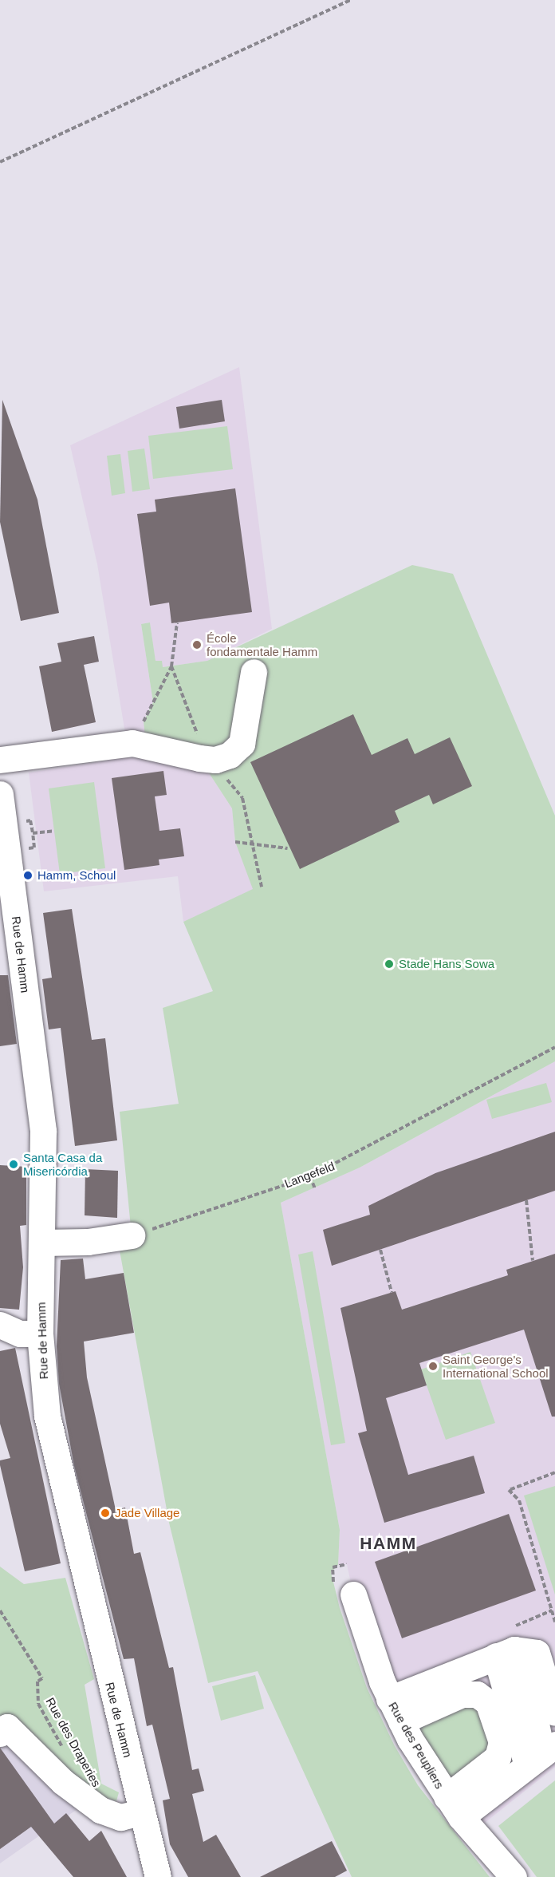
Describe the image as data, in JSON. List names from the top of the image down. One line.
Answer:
{"streets":{"main road":["Rue de Hamm","Rue des Peupliers"],"path":["Langefeld","Rue des Draperies"]},"districts":["HAMM"],"places":["École fondamentale Hamm","Hamm, Schoul","Stade Hans Sowa","Santa Casa da Misericórdia","Saint George's International School","Jade Village"]}
